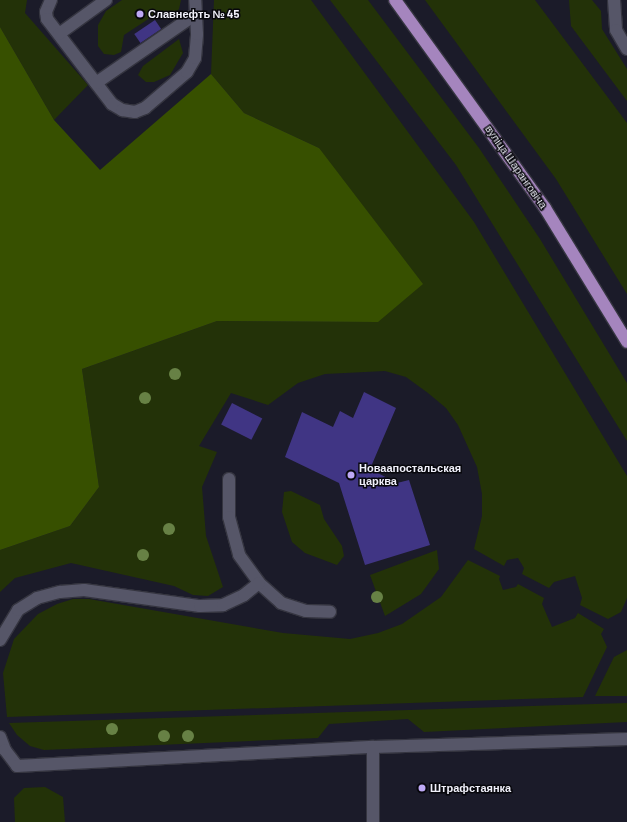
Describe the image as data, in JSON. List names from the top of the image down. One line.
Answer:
{"streets":{"main road":["вуліца Шаранговіча"]},"places":["Славнефть № 45","Новаапостальская царква","Штрафстаянка"]}
